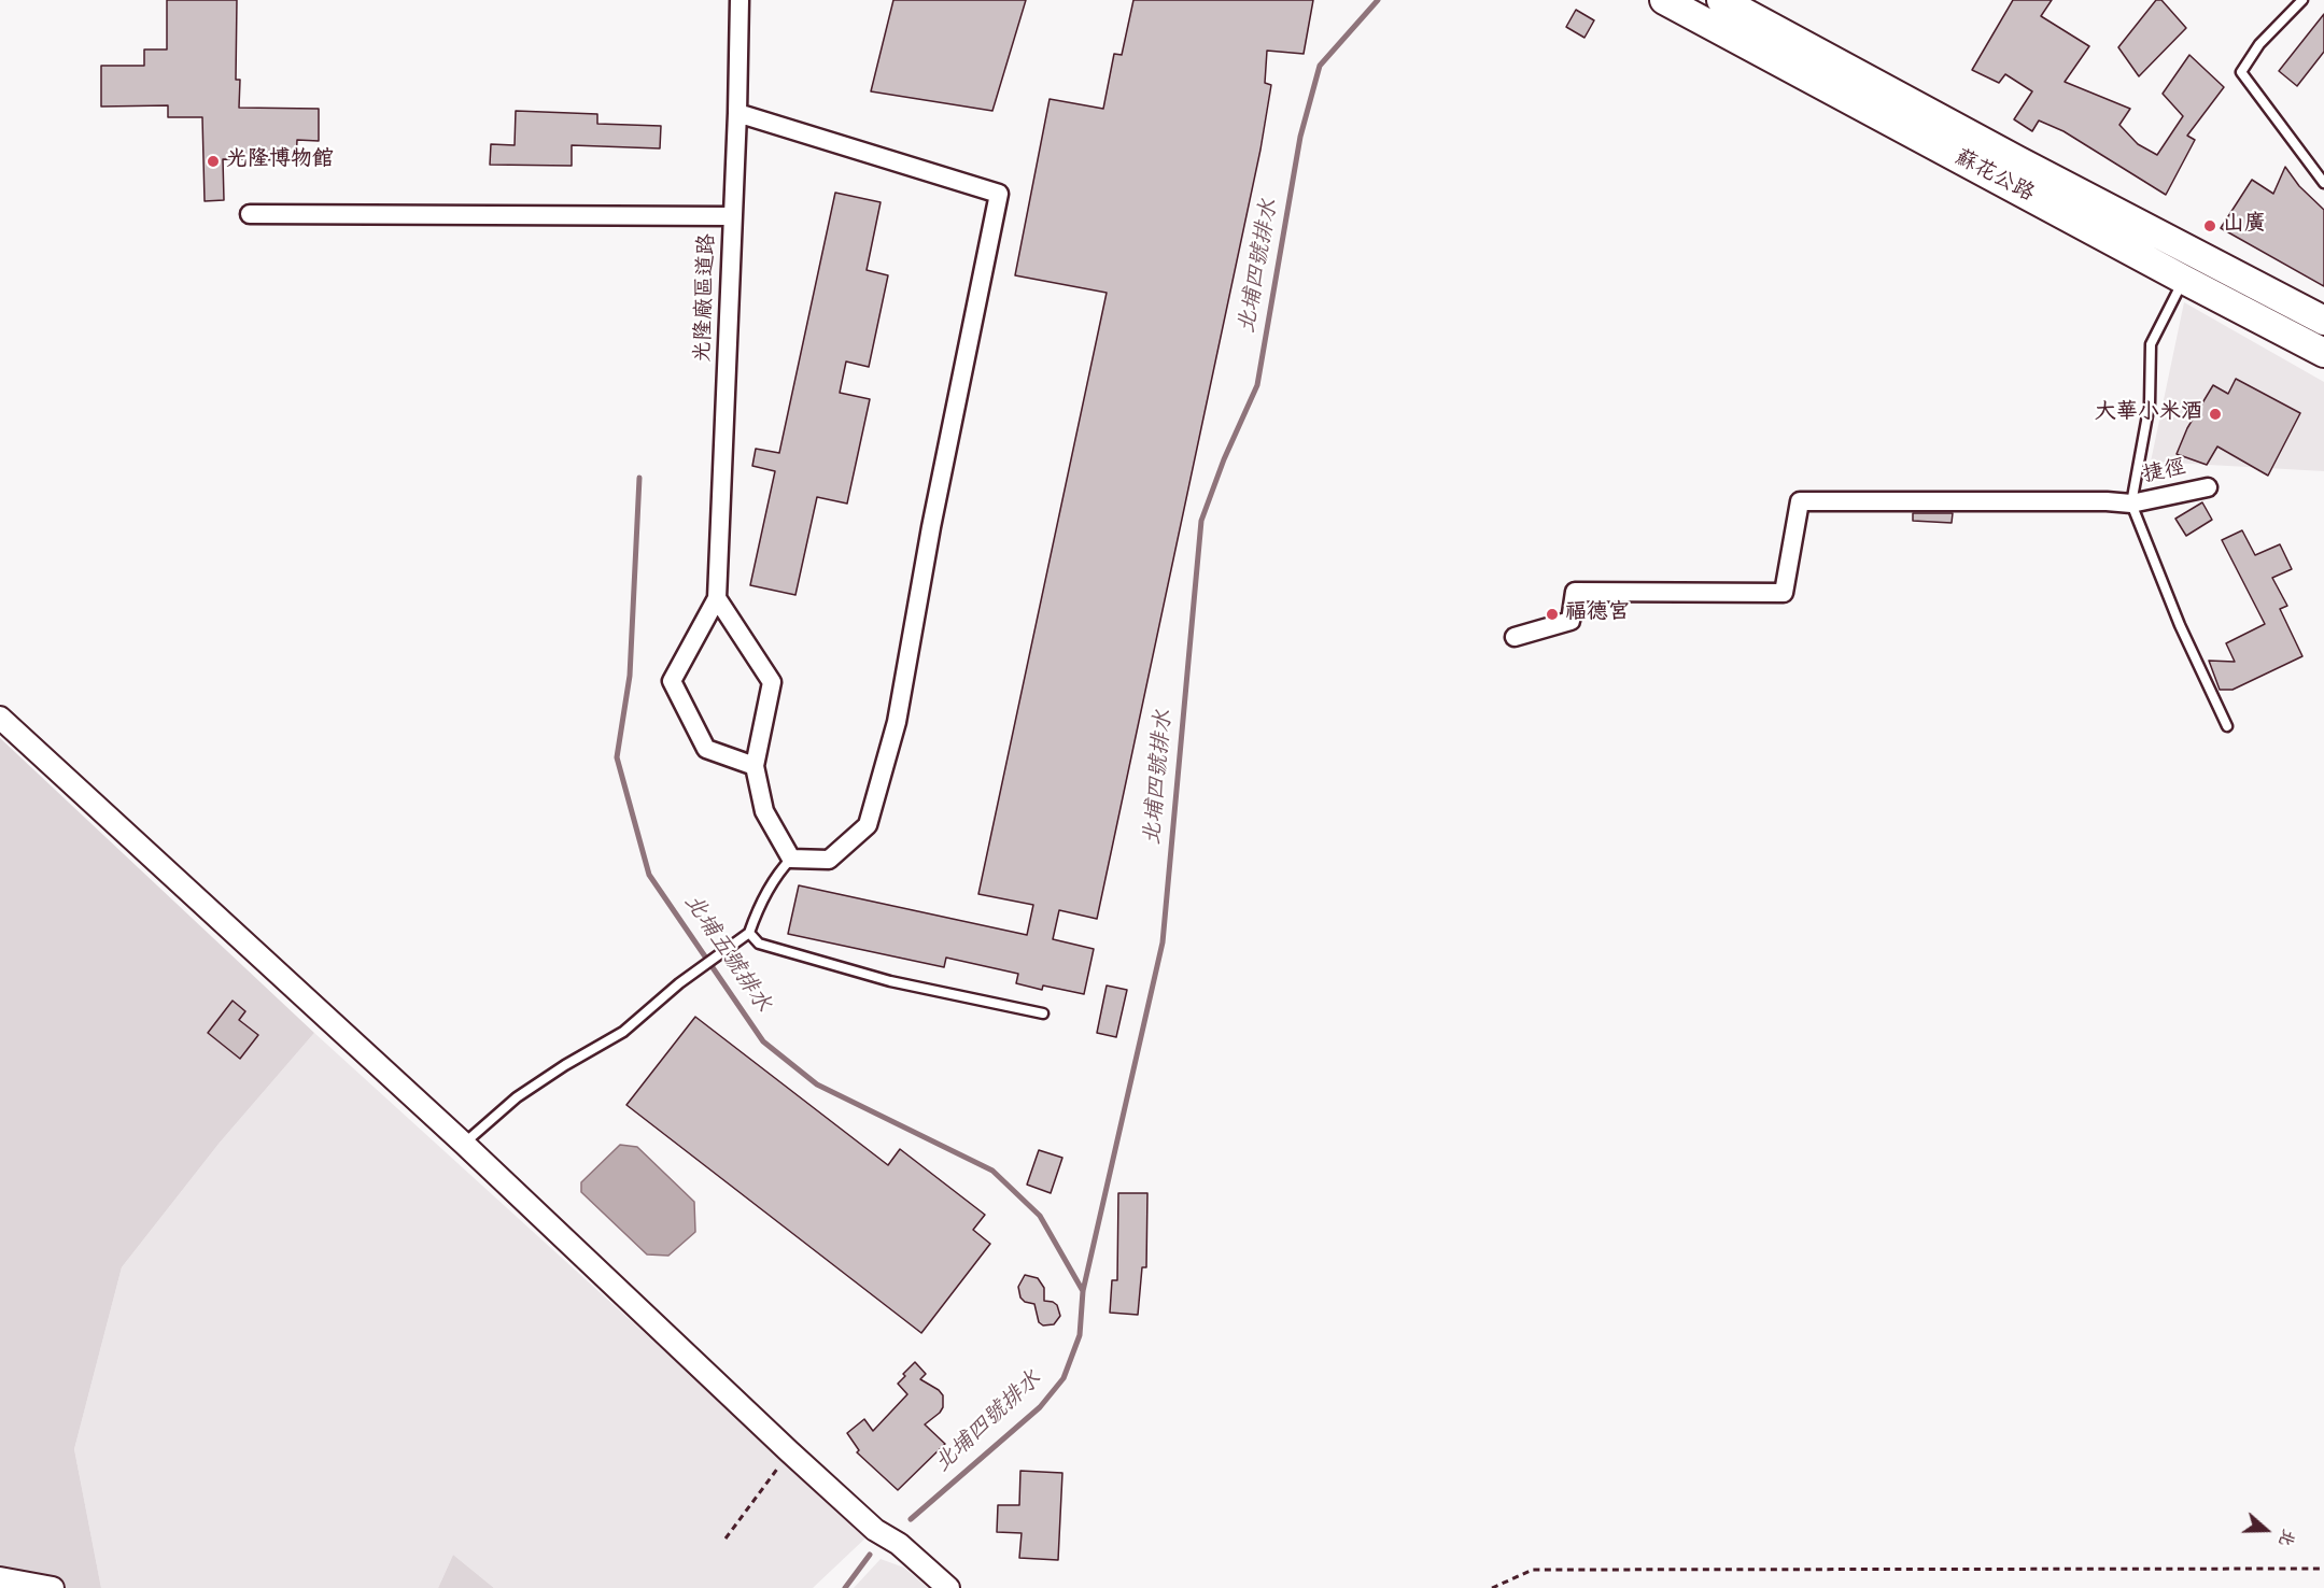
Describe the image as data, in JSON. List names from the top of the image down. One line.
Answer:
{"streets":{"main road":["蘇花公路"],"street":["光隆廠區道路","捷徑"]},"water":["北埔四號排水","北埔五號排水"],"places":["光隆博物館","山廣","大華小米酒","福德宮"],"north":"right"}
